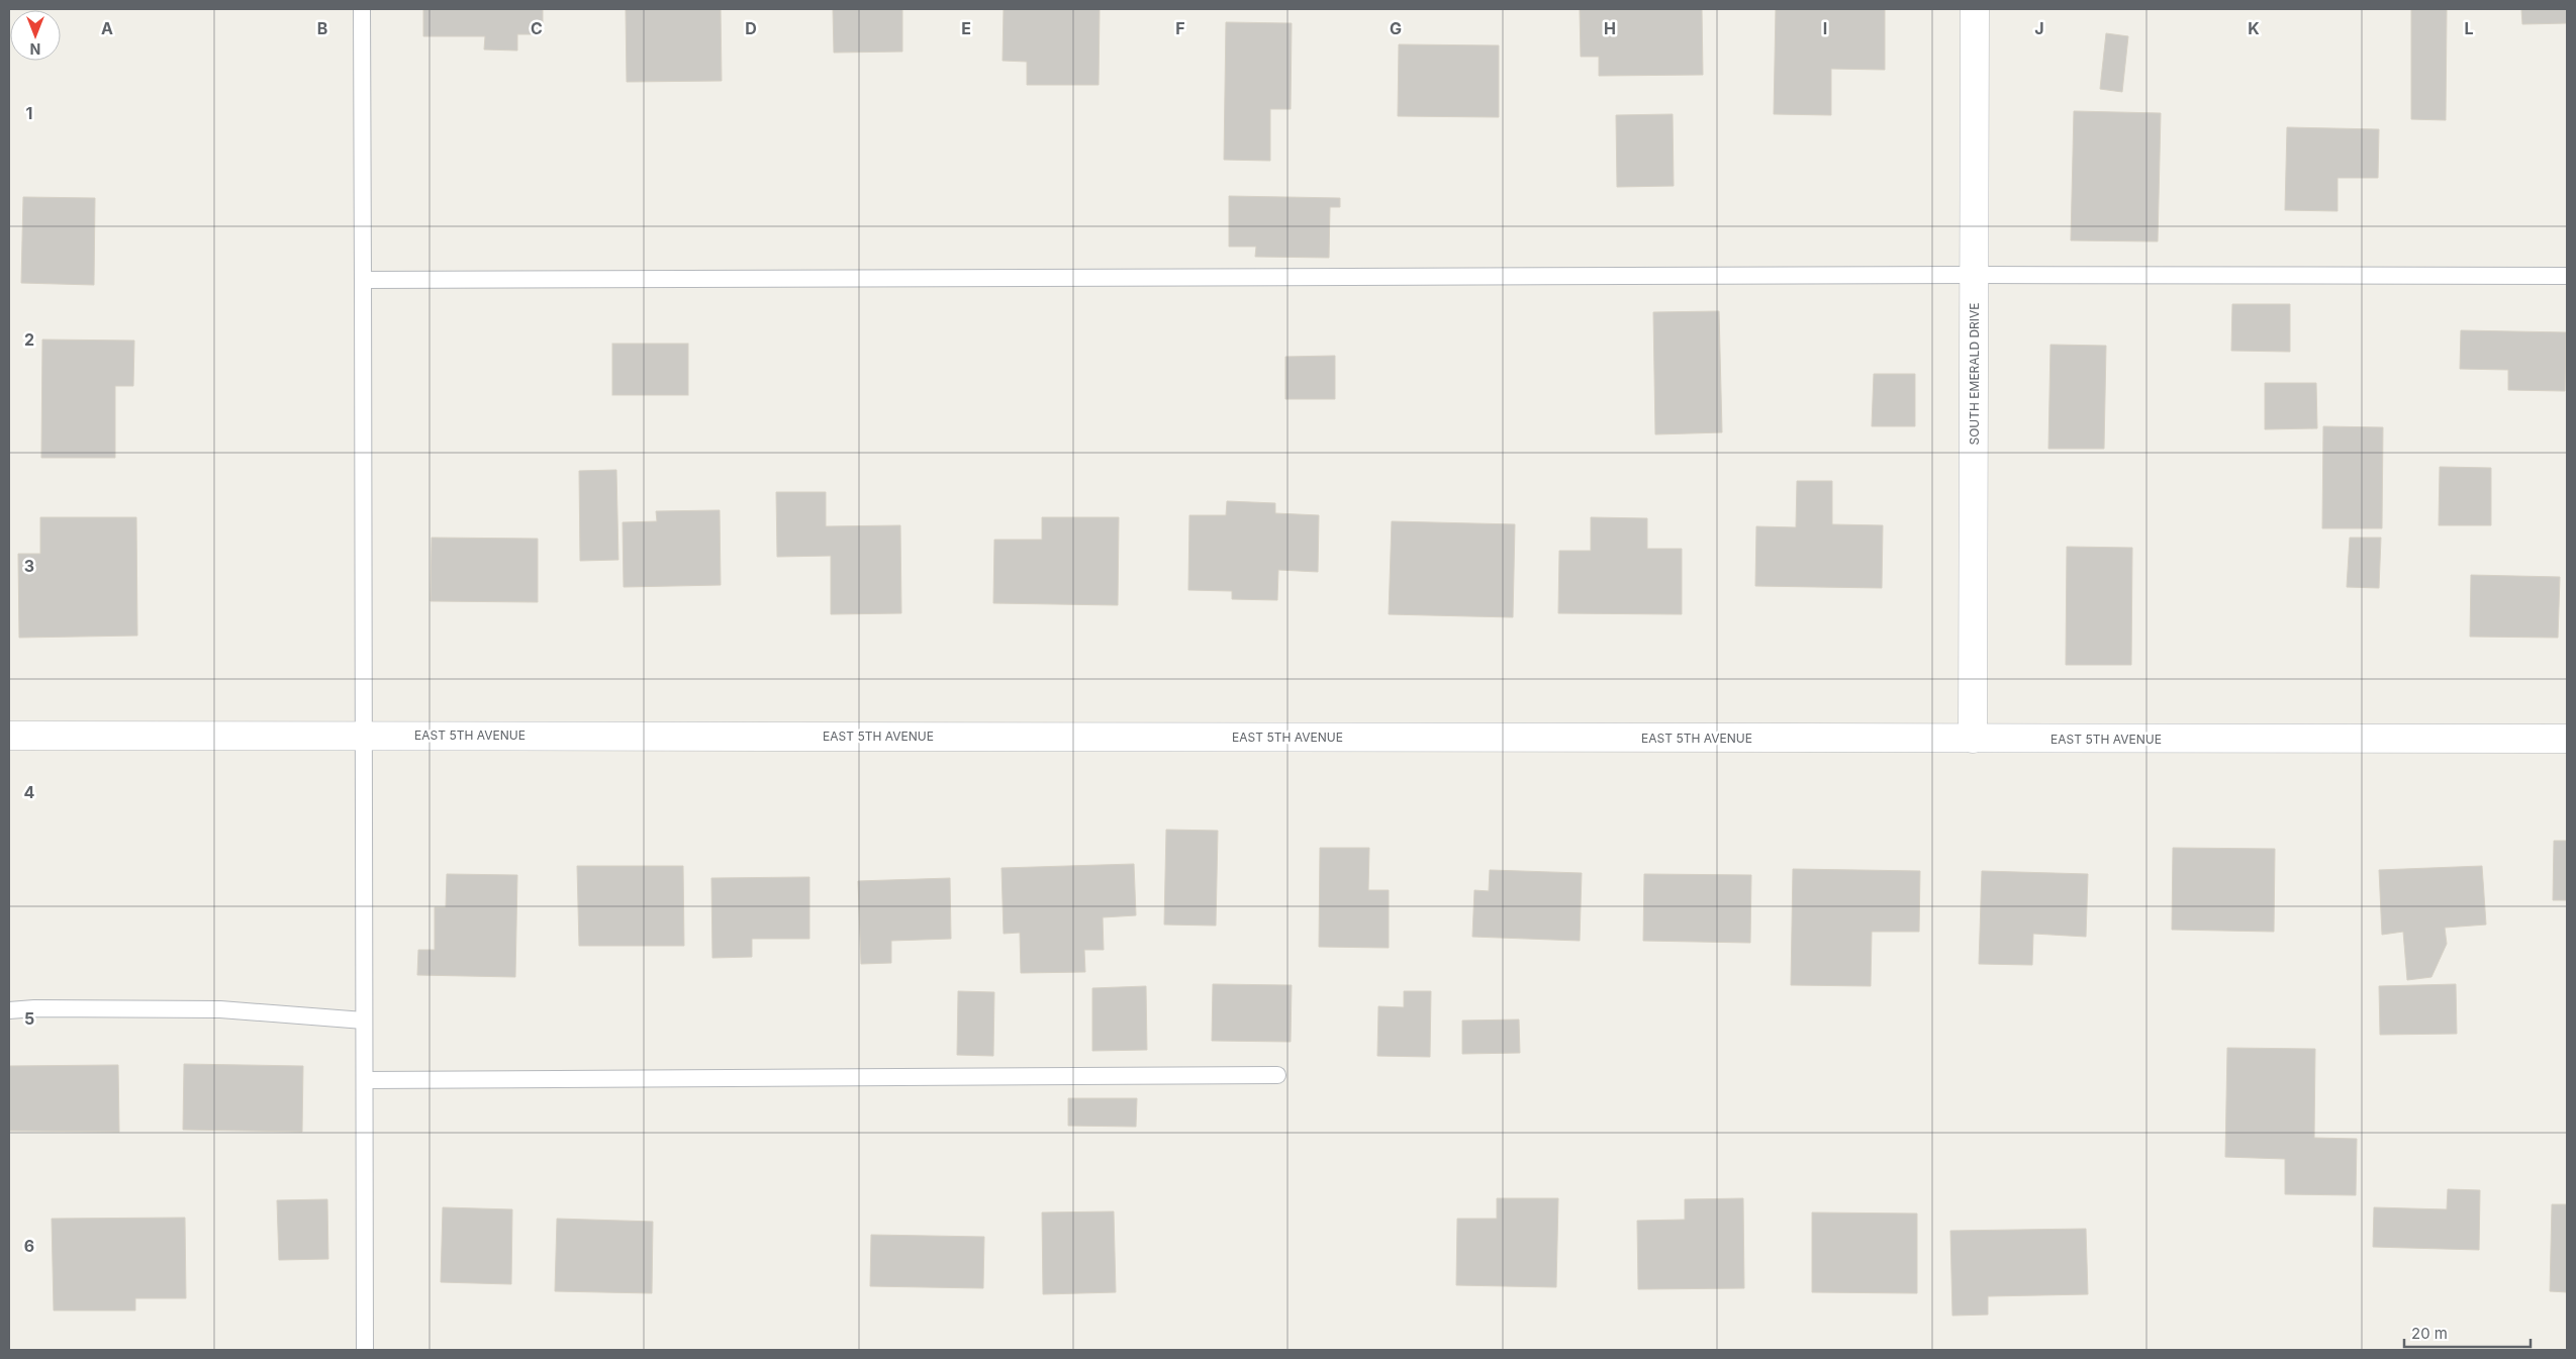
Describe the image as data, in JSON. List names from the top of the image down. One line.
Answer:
{"streets":{"street":["SOUTH EMERALD DRIVE","EAST 5TH AVENUE"]},"crossings":[["SOUTH EMERALD DRIVE","EAST 5TH AVENUE"]],"scale_bar":"20 m","north":"bottom","grid":{"columns":["A","B","C","D","E","F","G","H","I","J","K","L"],"rows":["1","2","3","4","5","6"]}}
